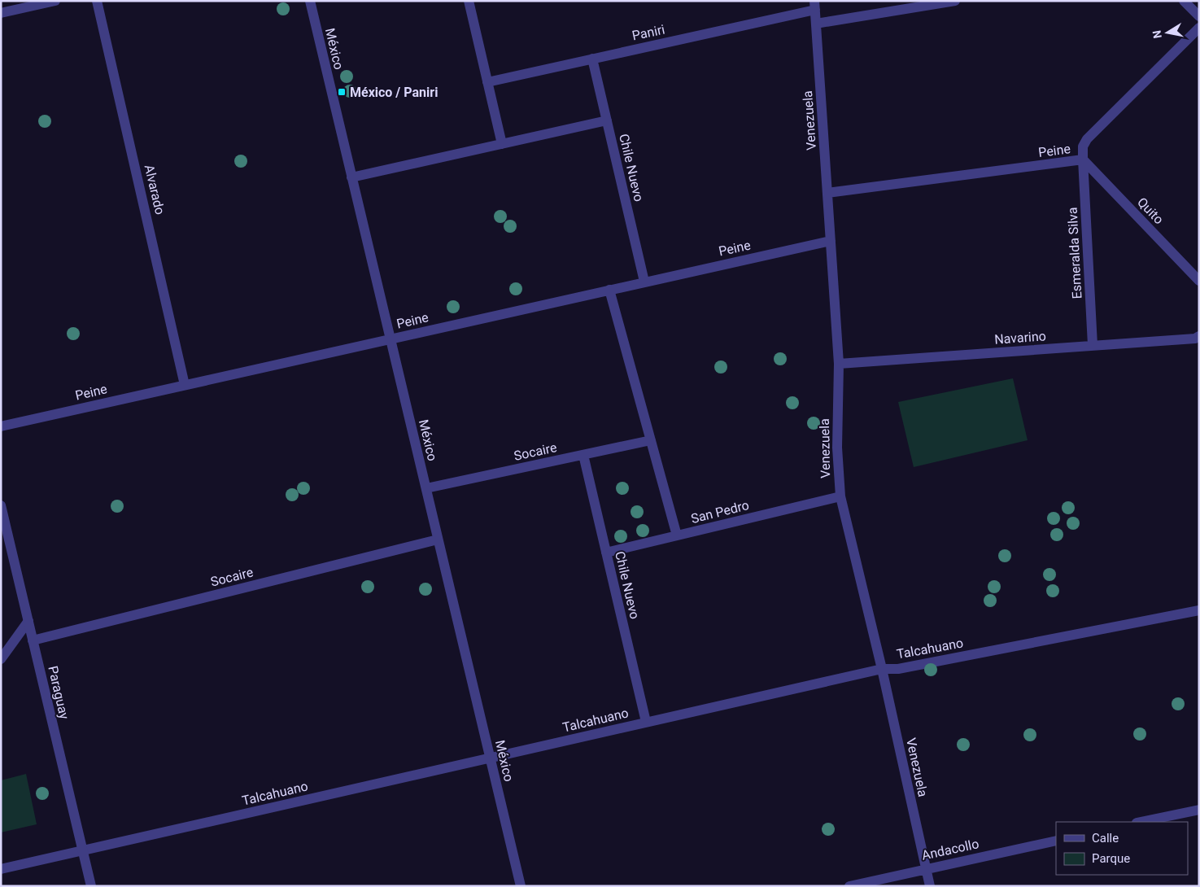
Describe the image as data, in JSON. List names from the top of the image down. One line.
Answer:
{"streets":{"street":["Paniri","México","Venezuela","Peine","Chile Nuevo","Alvarado","Quito","Esmeralda Silva","Navarino","Socaire","San Pedro","Talcahuano","Paraguay","Andacollo"]},"crossings":[["Paniri","Venezuela"],["Paniri","Chile Nuevo"],["México","Peine"],["México","Socaire"],["México","Talcahuano"],["Venezuela","Peine"],["Venezuela","Navarino"],["Venezuela","San Pedro"],["Venezuela","Talcahuano"],["Venezuela","Andacollo"],["Peine","Chile Nuevo"],["Peine","Alvarado"],["Peine","Quito"],["Peine","Esmeralda Silva"],["Chile Nuevo","Socaire"],["Chile Nuevo","San Pedro"],["Chile Nuevo","Talcahuano"],["Quito","Esmeralda Silva"],["Esmeralda Silva","Navarino"],["Socaire","Paraguay"],["Talcahuano","Paraguay"]],"places":{"transit":["México / Paniri"]},"legend":["Calle","Parque"],"north":"left"}
